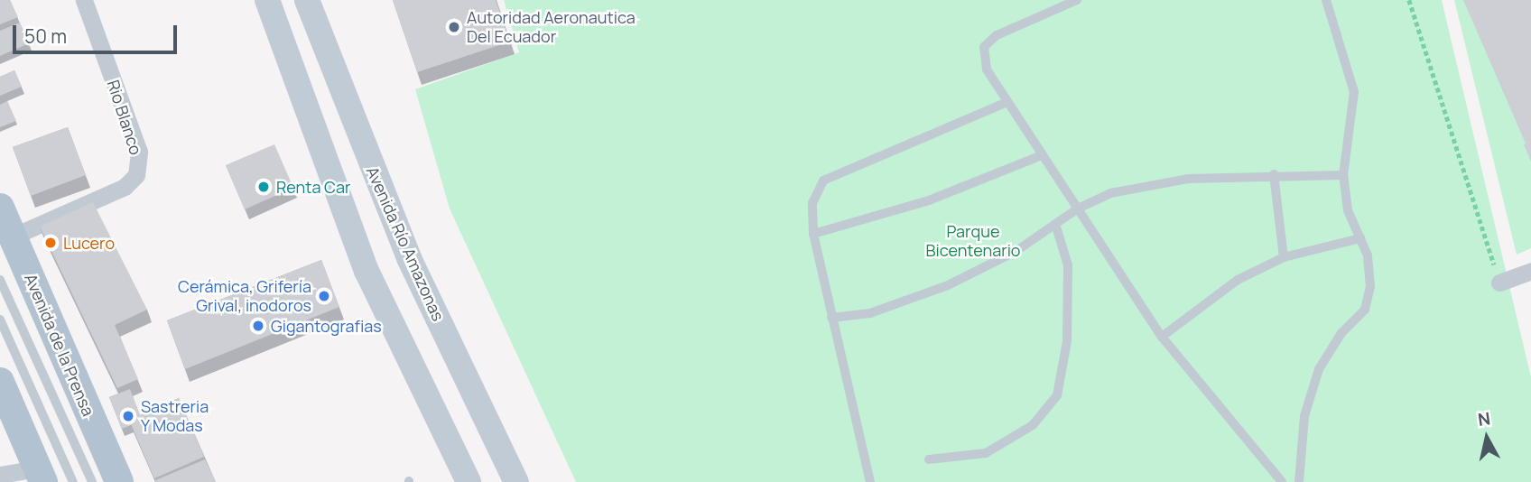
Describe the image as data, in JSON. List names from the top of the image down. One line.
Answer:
{"streets":{"main road":["Avenida Río Amazonas","Avenida de la Prensa"],"street":["Rio Blanco"]},"crossings":[["Rio Blanco","Avenida de la Prensa"]],"parks":["Parque Bicentenario"],"places":["Autoridad Aeronautica Del Ecuador","Renta Car","Lucero","Cerámica, Grifería Grival, inodoros","Gigantografias","Sastreria Y Modas"],"scale_bar":"50 m","north":"top"}
